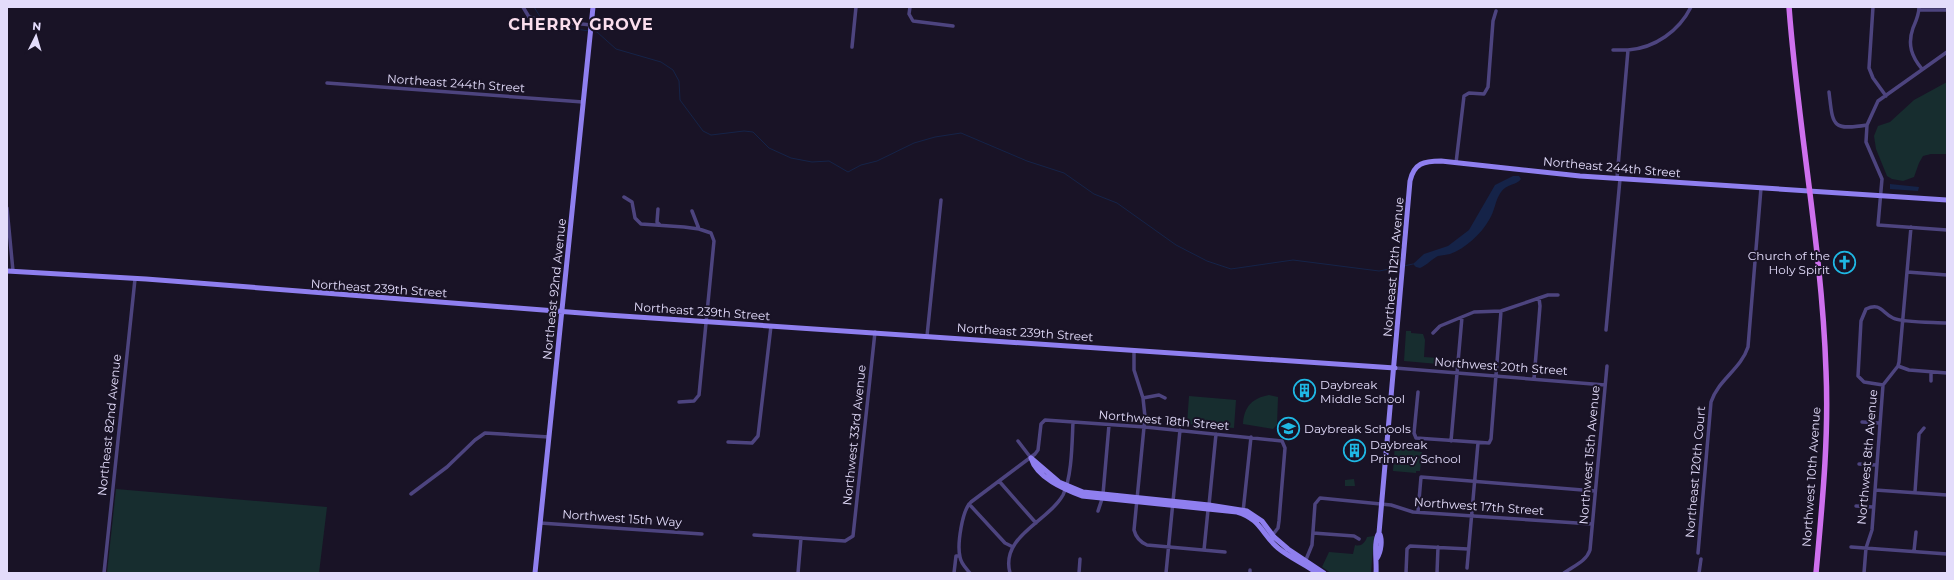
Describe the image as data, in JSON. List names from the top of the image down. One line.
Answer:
{"streets":{"main road":["Northwest 10th Avenue"],"street":["Northeast 244th Street","Northeast 112th Avenue","Northeast 239th Street","Northeast 92nd Avenue","Northwest 20th Street","Northwest 18th Street","Northeast 82nd Avenue","Northwest 33rd Avenue","Northwest 15th Avenue","Northwest 8th Avenue","Northeast 120th Court","Northwest 17th Street","Northwest 15th Way"]},"crossings":[["Northeast 244th Street","Northeast 112th Avenue"],["Northeast 244th Street","Northeast 92nd Avenue"],["Northeast 244th Street","Northeast 120th Court"],["Northeast 244th Street","Northwest 10th Avenue"],["Northeast 112th Avenue","Northeast 239th Street"],["Northeast 112th Avenue","Northwest 20th Street"],["Northeast 112th Avenue","Northwest 17th Street"],["Northeast 239th Street","Northeast 92nd Avenue"],["Northeast 239th Street","Northwest 20th Street"],["Northeast 239th Street","Northeast 82nd Avenue"],["Northeast 239th Street","Northwest 33rd Avenue"],["Northeast 92nd Avenue","Northwest 15th Way"],["Northwest 20th Street","Northwest 15th Avenue"],["Northwest 15th Avenue","Northwest 17th Street"]],"districts":["CHERRY GROVE"],"places":{"church":["Church of the Holy Spirit"],"building":["Daybreak Middle School","Daybreak Primary School"],"school or university":["Daybreak Schools"]},"north":"top"}
